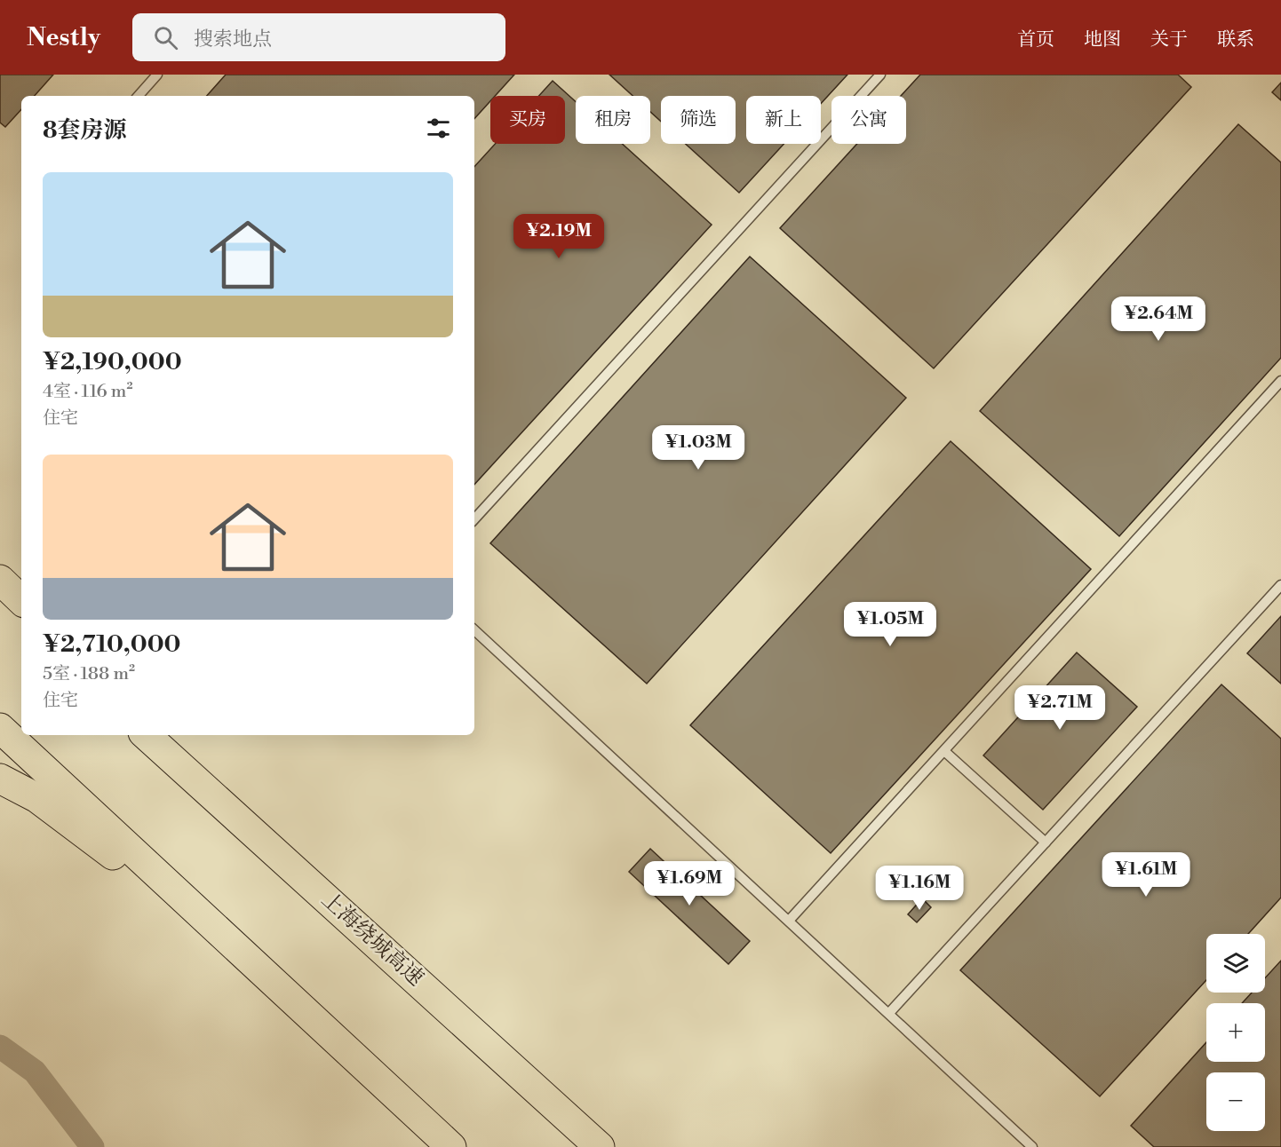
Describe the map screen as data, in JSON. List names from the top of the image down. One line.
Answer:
{"streets":{"highway":["上海绕城高速"]},"page":{"header":"Nestly","search":"搜索地点","nav":["首页","地图","关于","联系"],"chip":["买房","租房","筛选","新上","公寓"],"heading":"8套房源","list":[{"name":"¥2,190,000","note":"4室 · 116 m² · 住宅"},{"name":"¥2,710,000","note":"5室 · 188 m² · 住宅"}],"price":["¥2.19M","¥2.64M","¥1.03M","¥1.05M","¥2.71M","¥1.61M","¥1.69M","¥1.16M"],"map_buttons":["+","−"]}}
